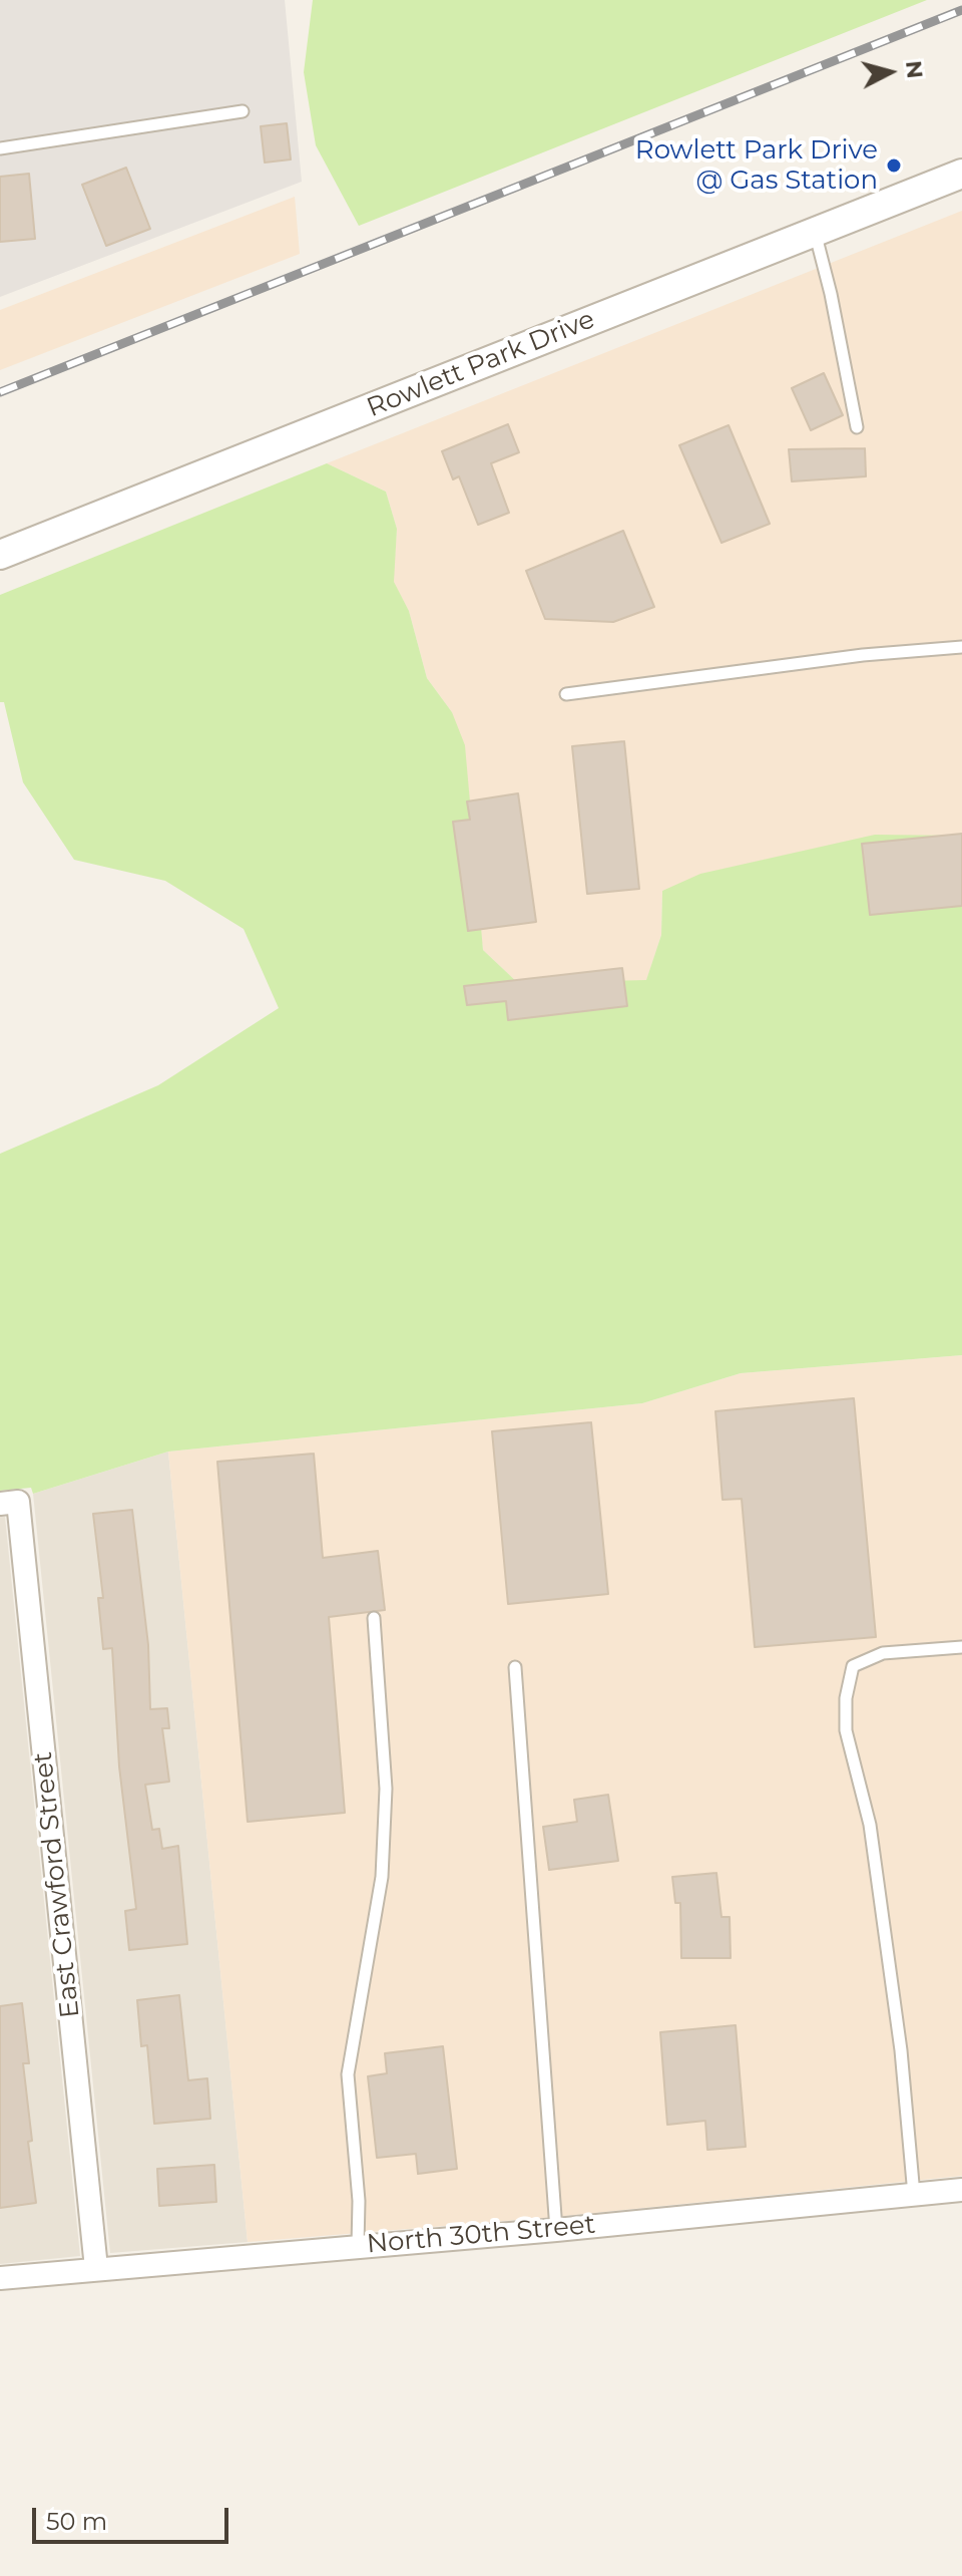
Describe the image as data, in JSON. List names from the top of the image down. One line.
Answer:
{"streets":{"street":["Rowlett Park Drive","East Crawford Street","North 30th Street"]},"crossings":[["East Crawford Street","North 30th Street"]],"places":["Rowlett Park Drive @ Gas Station"],"scale_bar":"50 m","north":"right"}
